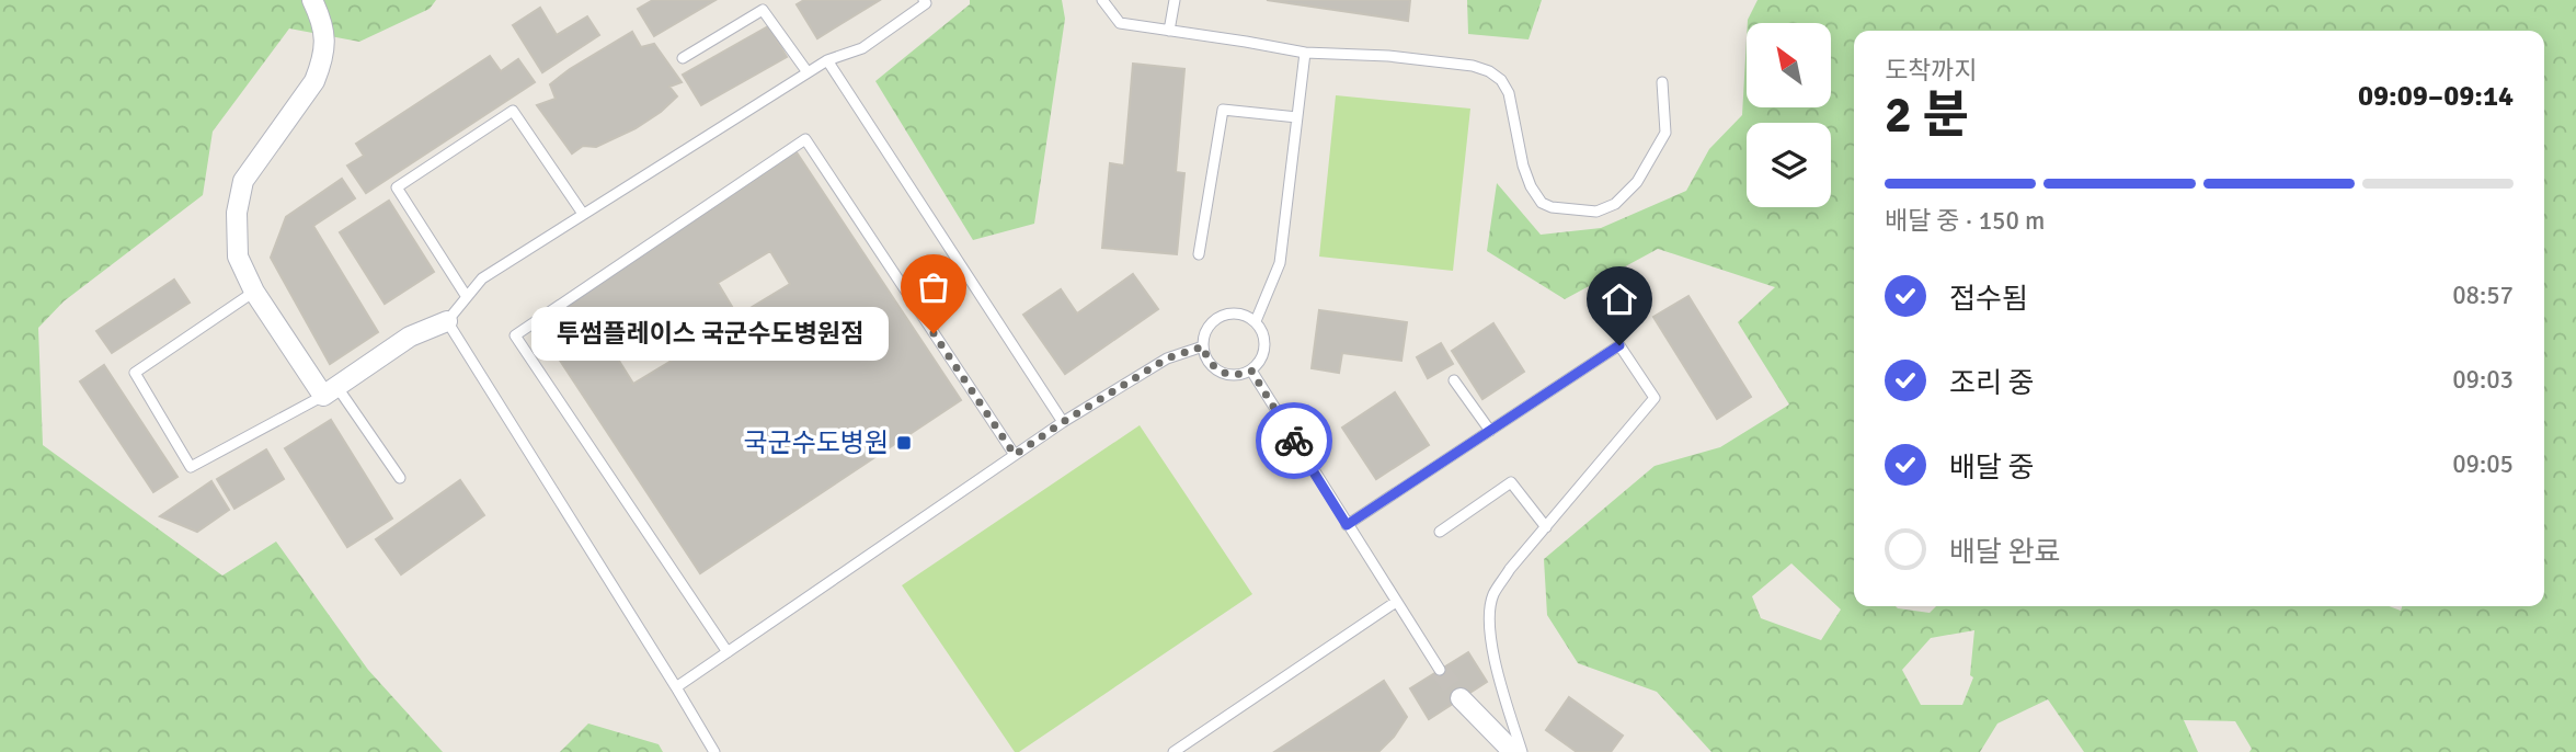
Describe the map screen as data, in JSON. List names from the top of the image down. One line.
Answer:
{"places":{"other":["투썸플레이스 국군수도병원점"],"transit":["국군수도병원"]},"north":"top left","page":{"heading":["2 분","도착까지","09:09–09:14"],"bar":"배달 중 · 150 m","list":[["접수됨","08:57"],["조리 중","09:03"],["배달 중","09:05"],"배달 완료"],"bubble":"투썸플레이스 국군수도병원점"}}
